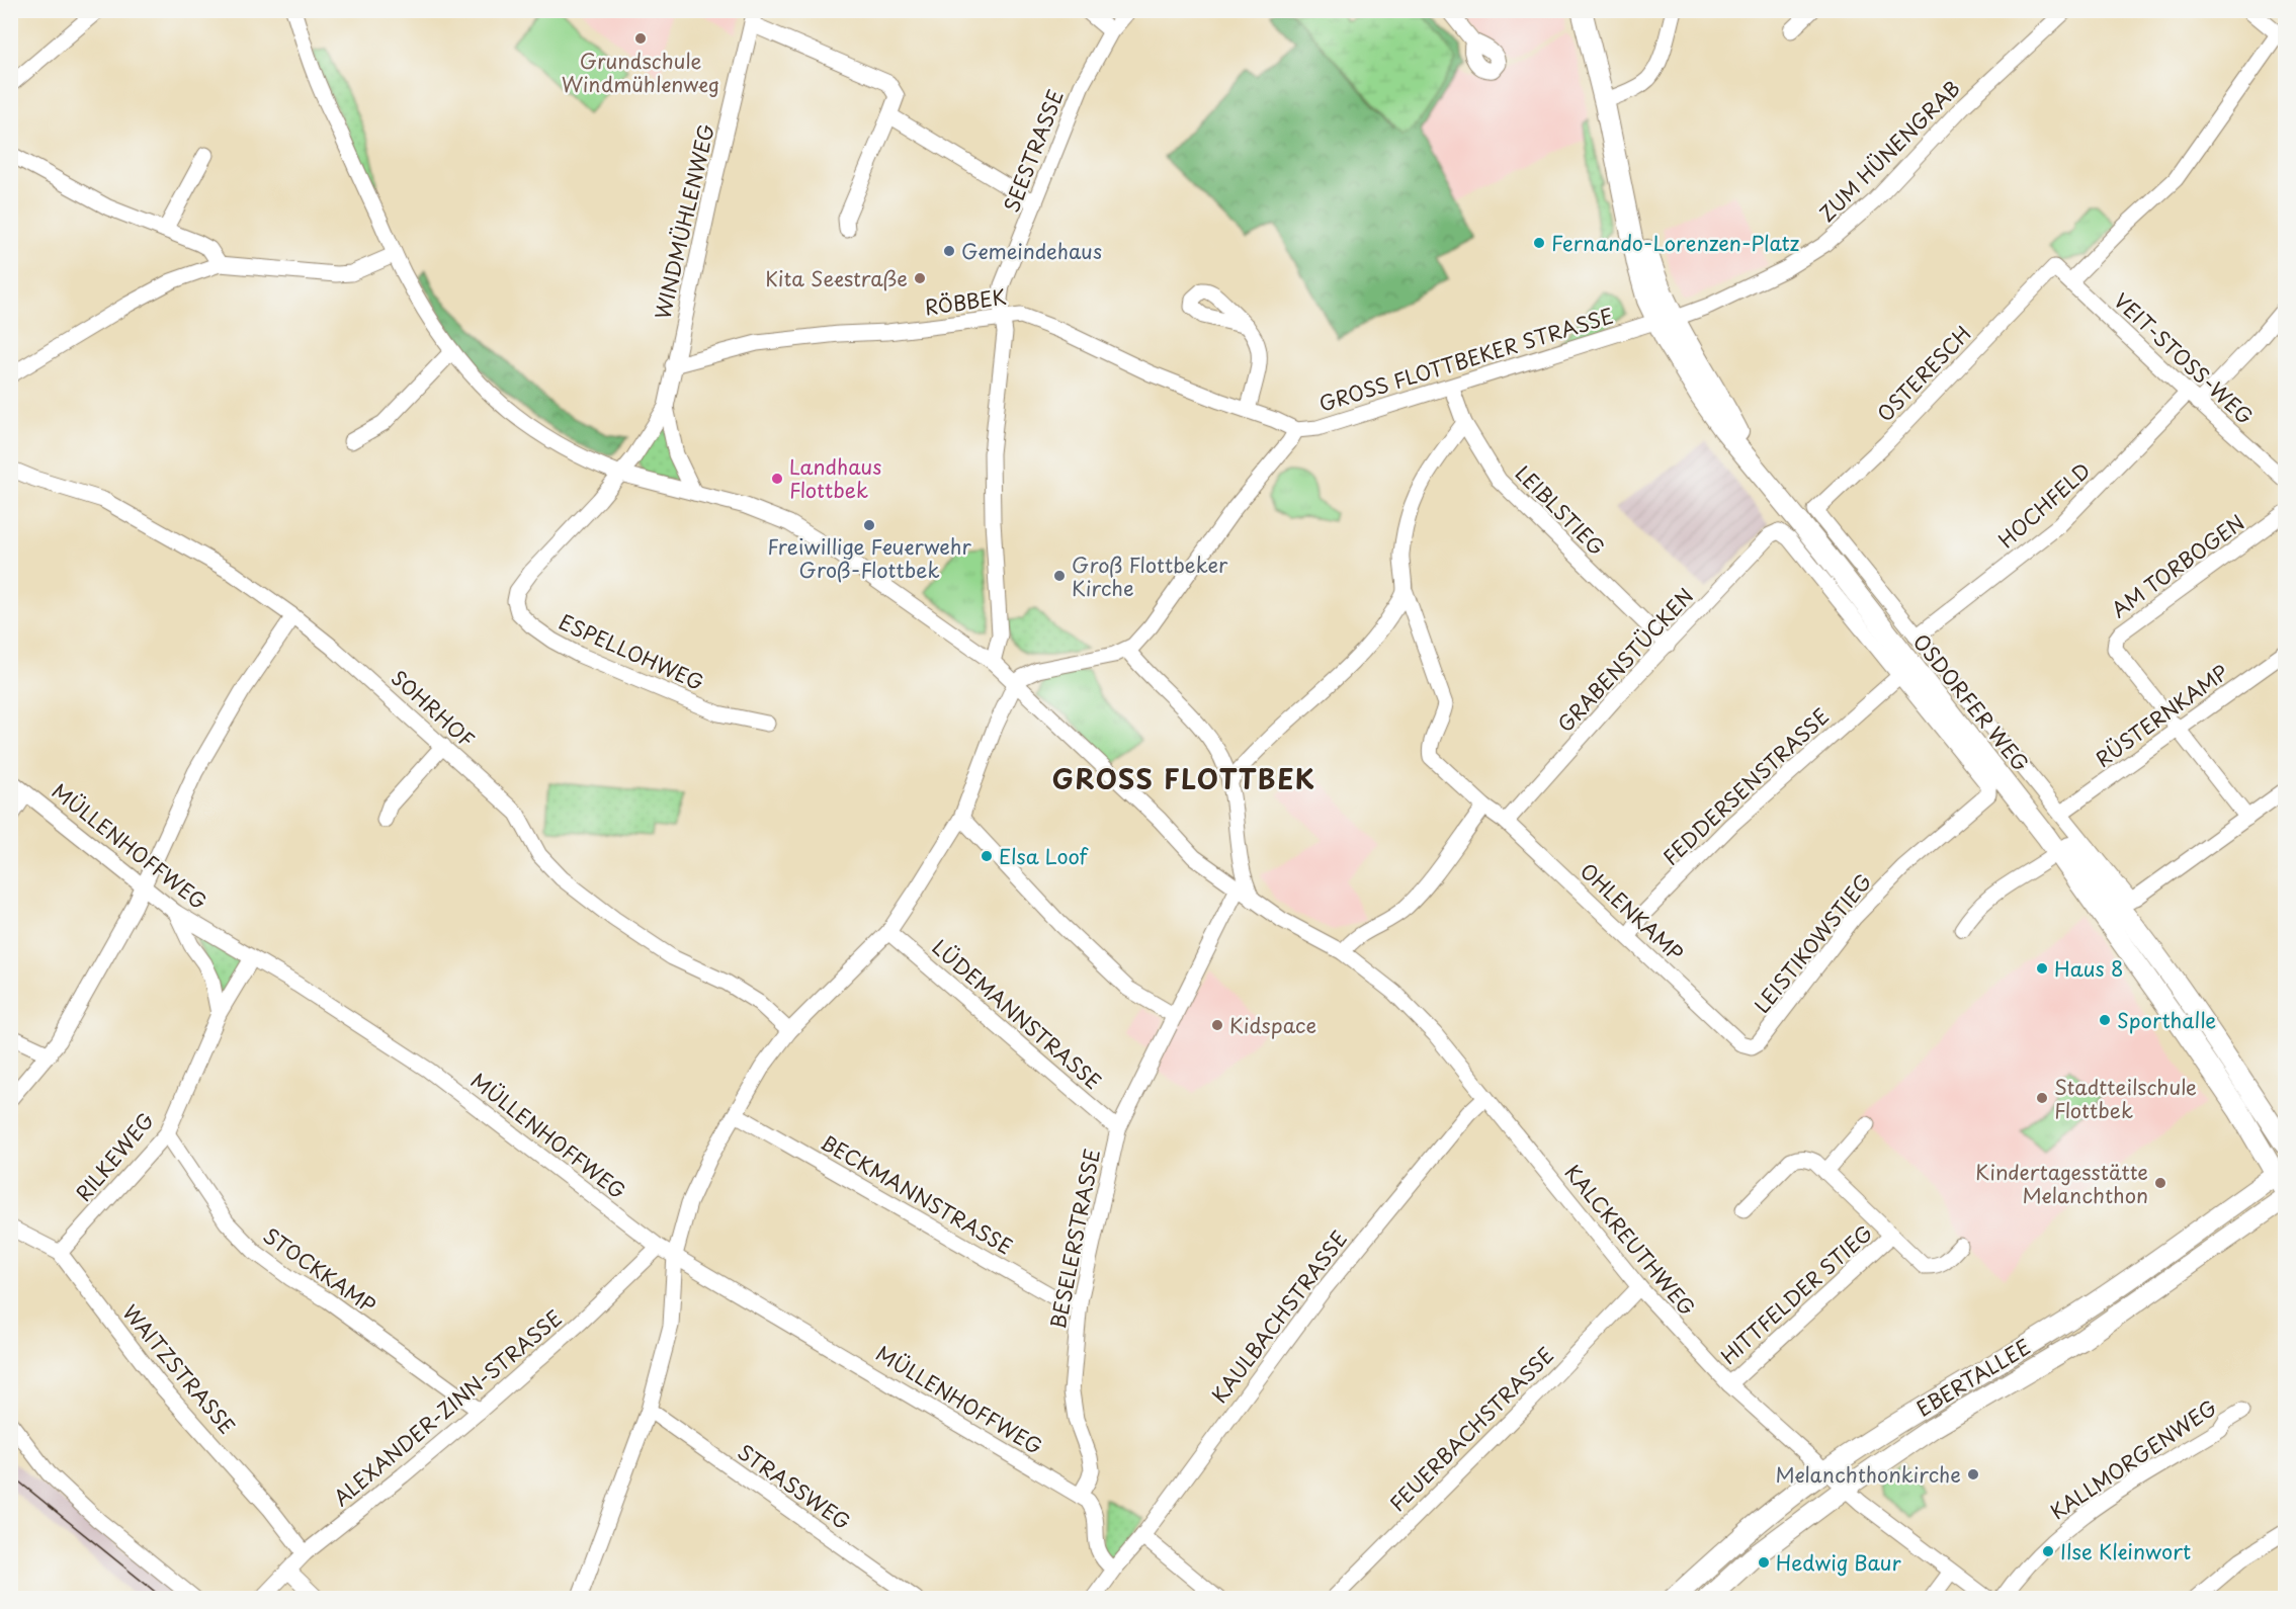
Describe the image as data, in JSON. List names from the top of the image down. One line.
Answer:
{"streets":{"main road":["OSDORFER WEG","EBERTALLEE"],"street":["SEESTRASSE","ZUM HÜNENGRAB","WINDMÜHLENWEG","RÖBBEK","VEIT-STOSS-WEG","GROSS FLOTTBEKER STRASSE","OSTERESCH","HOCHFELD","LEIBLSTIEG","AM TORBOGEN","ESPELLOHWEG","GRABENSTÜCKEN","SOHRHOF","RÜSTERNKAMP","FEDDERSENSTRASSE","MÜLLENHOFFWEG","OHLENKAMP","LEISTIKOWSTIEG","LÜDEMANNSTRASSE","RILKEWEG","BECKMANNSTRASSE","BESELERSTRASSE","KALCKREUTHWEG","STOCKKAMP","HITTFELDER STIEG","KAULBACHSTRASSE","WAITZSTRASSE","ALEXANDER-ZINN-STRASSE","FEUERBACHSTRASSE","KALLMORGENWEG","STRASSWEG"]},"crossings":[["SEESTRASSE","RÖBBEK"],["SEESTRASSE","KALCKREUTHWEG"],["ZUM HÜNENGRAB","GROSS FLOTTBEKER STRASSE"],["ZUM HÜNENGRAB","OSDORFER WEG"],["WINDMÜHLENWEG","RÖBBEK"],["WINDMÜHLENWEG","ESPELLOHWEG"],["WINDMÜHLENWEG","KALCKREUTHWEG"],["RÖBBEK","GROSS FLOTTBEKER STRASSE"],["VEIT-STOSS-WEG","OSTERESCH"],["VEIT-STOSS-WEG","HOCHFELD"],["GROSS FLOTTBEKER STRASSE","LEIBLSTIEG"],["GROSS FLOTTBEKER STRASSE","OSDORFER WEG"],["GROSS FLOTTBEKER STRASSE","KALCKREUTHWEG"],["OSTERESCH","OSDORFER WEG"],["HOCHFELD","OSDORFER WEG"],["LEIBLSTIEG","GRABENSTÜCKEN"],["AM TORBOGEN","RÜSTERNKAMP"],["ESPELLOHWEG","KALCKREUTHWEG"],["GRABENSTÜCKEN","OSDORFER WEG"],["GRABENSTÜCKEN","OHLENKAMP"],["OSDORFER WEG","RÜSTERNKAMP"],["OSDORFER WEG","FEDDERSENSTRASSE"],["OSDORFER WEG","LEISTIKOWSTIEG"],["OSDORFER WEG","EBERTALLEE"],["FEDDERSENSTRASSE","OHLENKAMP"],["MÜLLENHOFFWEG","RILKEWEG"],["MÜLLENHOFFWEG","BESELERSTRASSE"],["MÜLLENHOFFWEG","ALEXANDER-ZINN-STRASSE"],["OHLENKAMP","LEISTIKOWSTIEG"],["LÜDEMANNSTRASSE","BESELERSTRASSE"],["RILKEWEG","STOCKKAMP"],["RILKEWEG","WAITZSTRASSE"],["BECKMANNSTRASSE","BESELERSTRASSE"],["BESELERSTRASSE","KALCKREUTHWEG"],["KALCKREUTHWEG","HITTFELDER STIEG"],["KALCKREUTHWEG","KAULBACHSTRASSE"],["KALCKREUTHWEG","EBERTALLEE"],["KALCKREUTHWEG","FEUERBACHSTRASSE"],["STOCKKAMP","ALEXANDER-ZINN-STRASSE"],["WAITZSTRASSE","ALEXANDER-ZINN-STRASSE"]],"districts":["GROSS FLOTTBEK"],"places":["Grundschule Windmühlenweg","Fernando-Lorenzen-Platz","Gemeindehaus","Kita Seestraße","Landhaus Flottbek","Freiwillige Feuerwehr Groß-Flottbek","Groß Flottbeker Kirche","Elsa Loof","Haus 8","Sporthalle","Kidspace","Stadtteilschule Flottbek","Kindertagesstätte Melanchthon","Melanchthonkirche","Ilse Kleinwort","Hedwig Baur"]}
